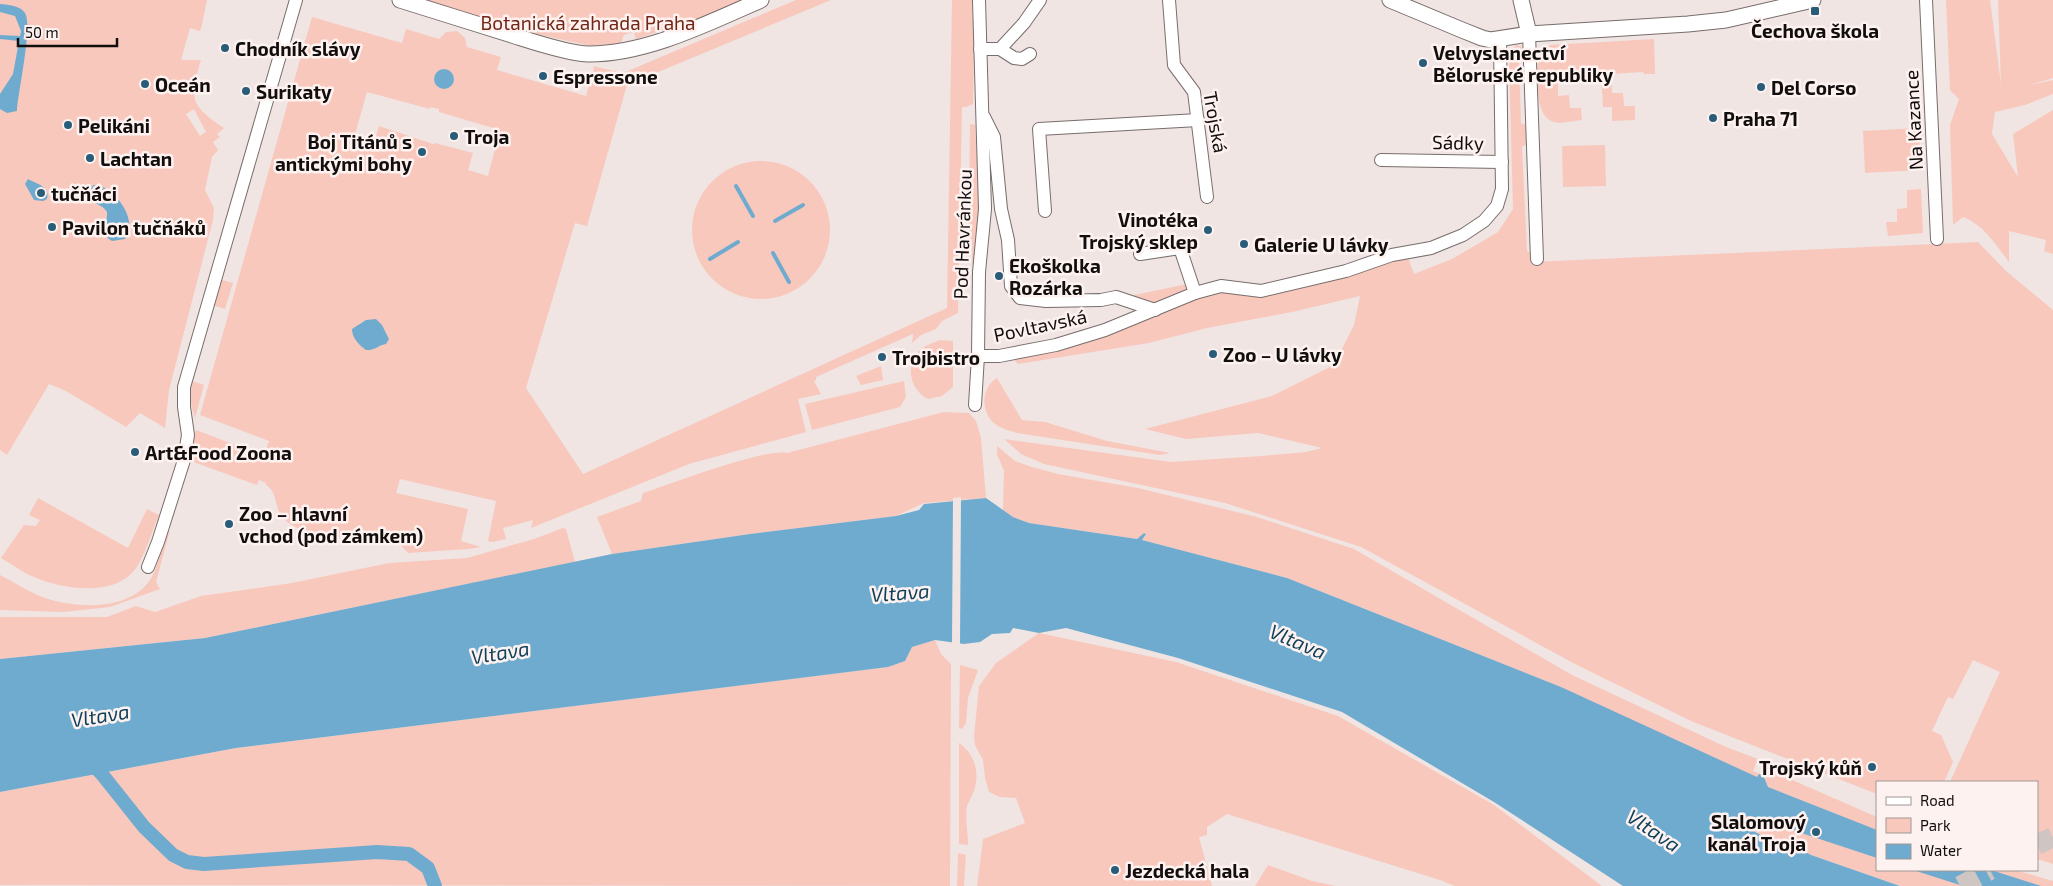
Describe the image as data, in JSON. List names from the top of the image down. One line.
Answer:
{"streets":{"street":["Na Kazance","Trojská","Sádky","Pod Havránkou","Povltavská"]},"crossings":[["Sádky","Povltavská"],["Pod Havránkou","Povltavská"]],"water":["Vltava"],"parks":["Botanická zahrada Praha"],"places":{"transit":["Čechova škola"],"other":["Chodník slávy","Velvyslanectví Běloruské republiky","Espressone","Oceán","Del Corso","Surikaty","Praha 71","Pelikáni","Troja","Boj Titánů s antickými bohy","Lachtan","tučňáci","Pavilon tučňáků","Vinotéka Trojský sklep","Galerie U lávky","Ekoškolka Rozárka","Zoo – U lávky","Trojbistro","Art&Food Zoona","Zoo – hlavní vchod (pod zámkem)","Trojský kůň","Slalomový kanál Troja","Jezdecká hala"]},"legend":["Road","Park","Water"],"scale_bar":"50 m"}
